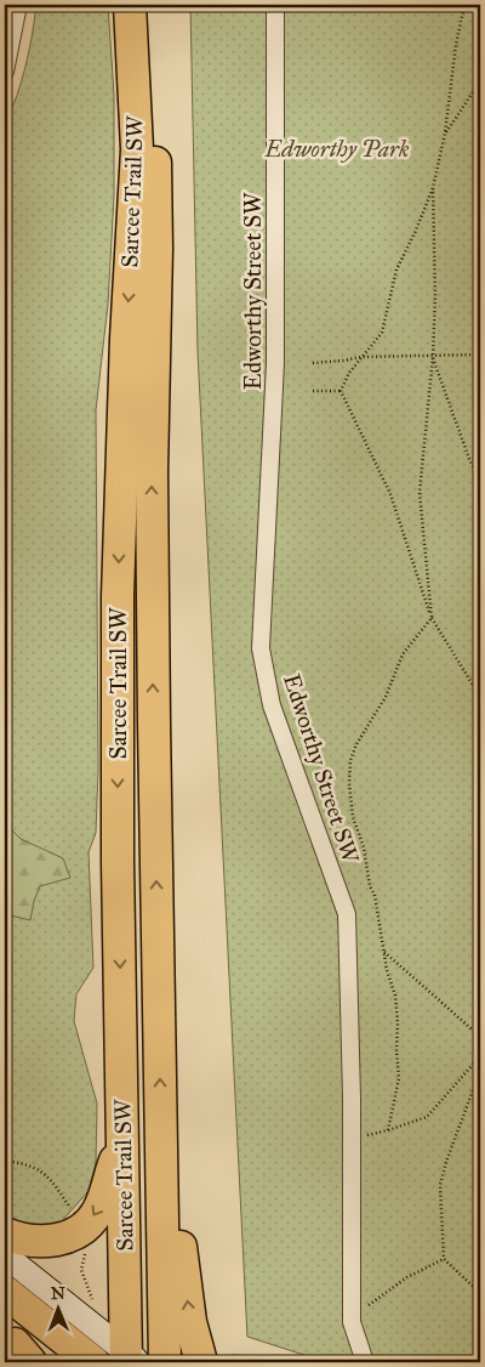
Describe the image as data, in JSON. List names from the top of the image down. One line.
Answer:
{"streets":{"highway":["Sarcee Trail SW"],"street":["Edworthy Street SW"]},"parks":["Edworthy Park"],"north":"top"}
